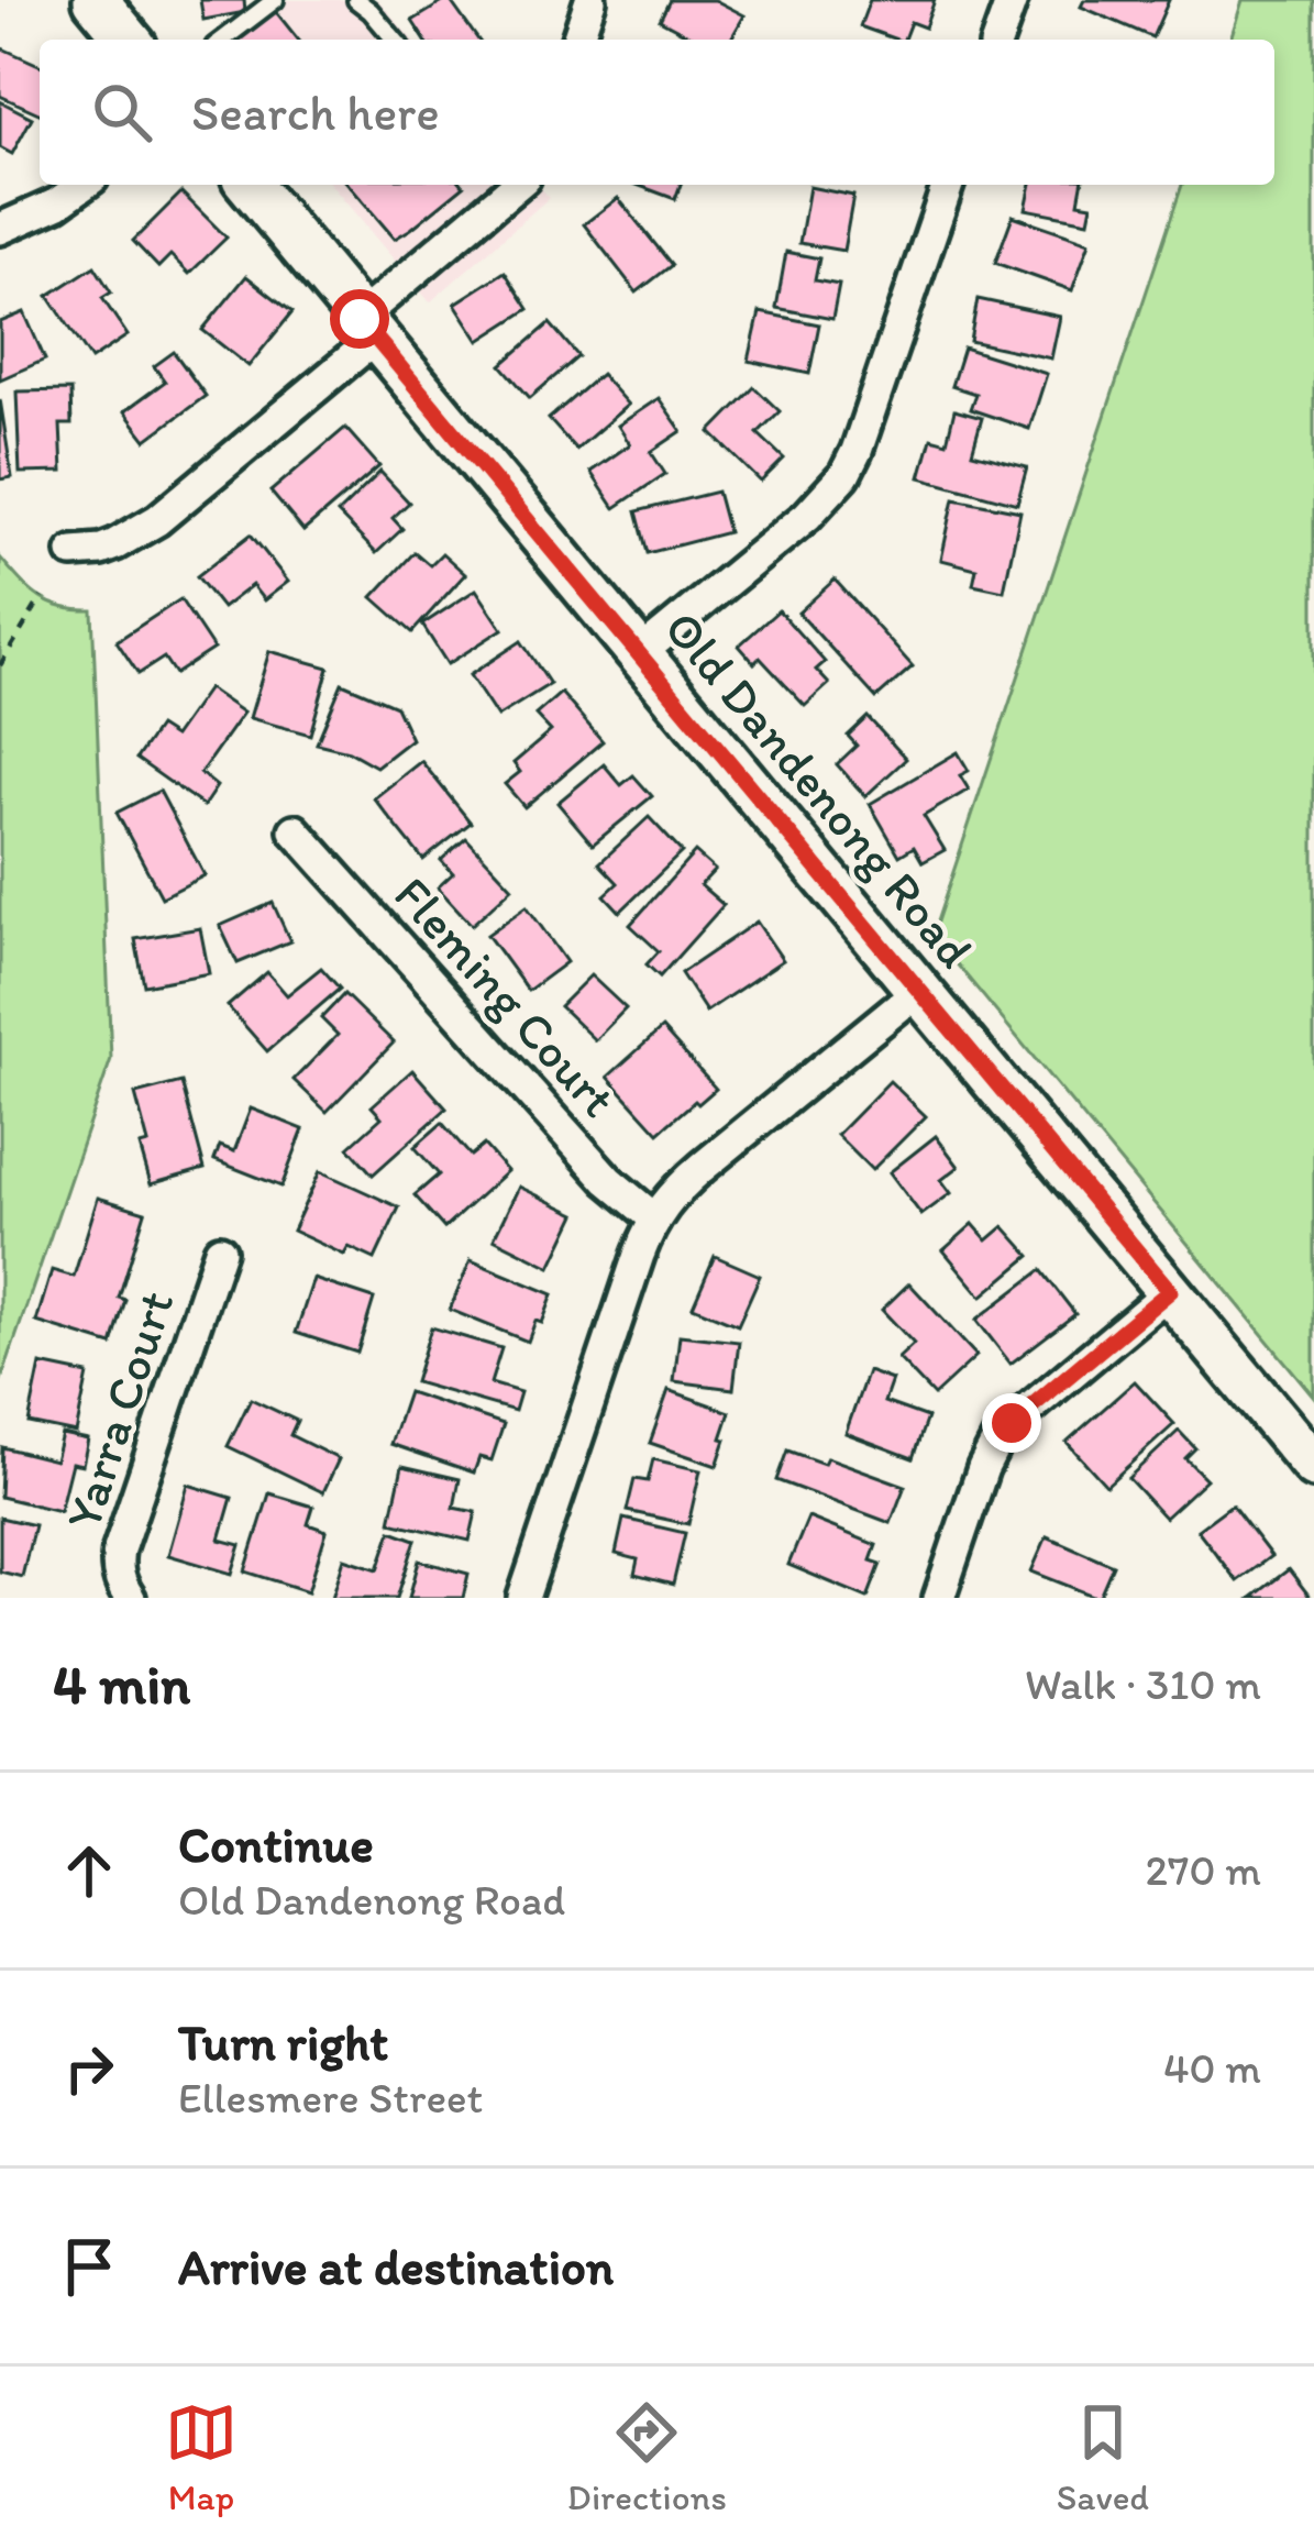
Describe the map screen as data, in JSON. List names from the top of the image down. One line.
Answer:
{"streets":{"main road":["Old Dandenong Road"],"street":["Fleming Court","Yarra Court"]},"page":{"search":"Search here","heading":["4 min","Walk · 310 m"],"list":[["Continue","Old Dandenong Road","270 m"],["Turn right","Ellesmere Street","40 m"],"Arrive at destination"],"nav":["Map","Directions","Saved"]}}
